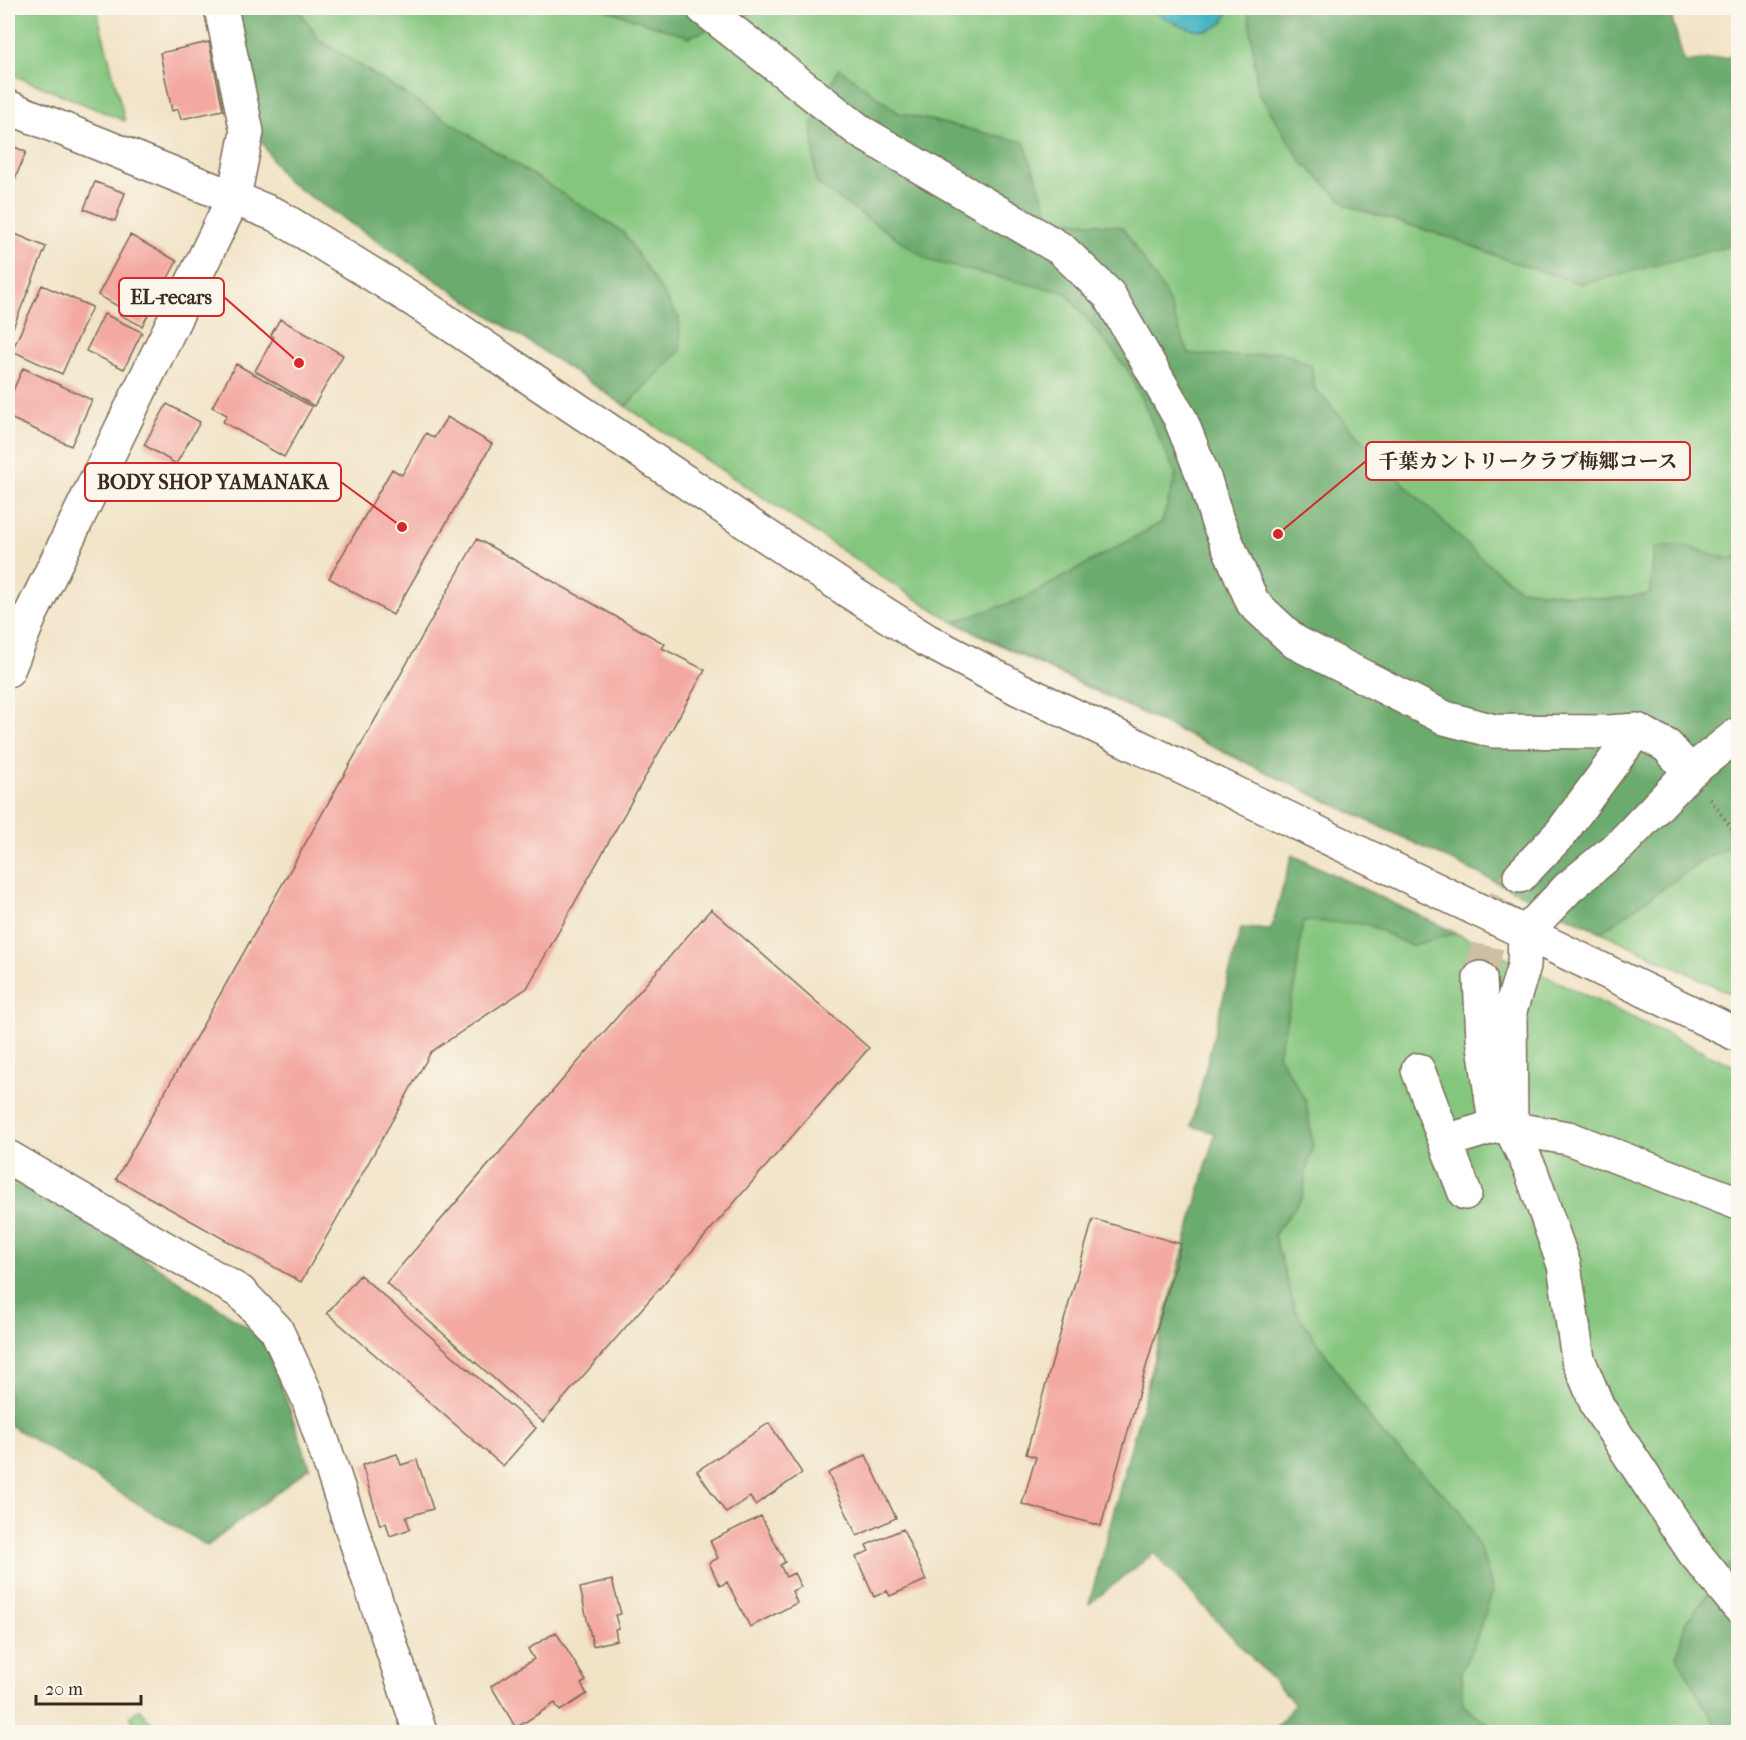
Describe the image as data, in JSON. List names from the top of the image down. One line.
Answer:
{"places":["EL-recars","BODY SHOP YAMANAKA","千葉カントリークラブ梅郷コース"],"scale_bar":"20 m"}
